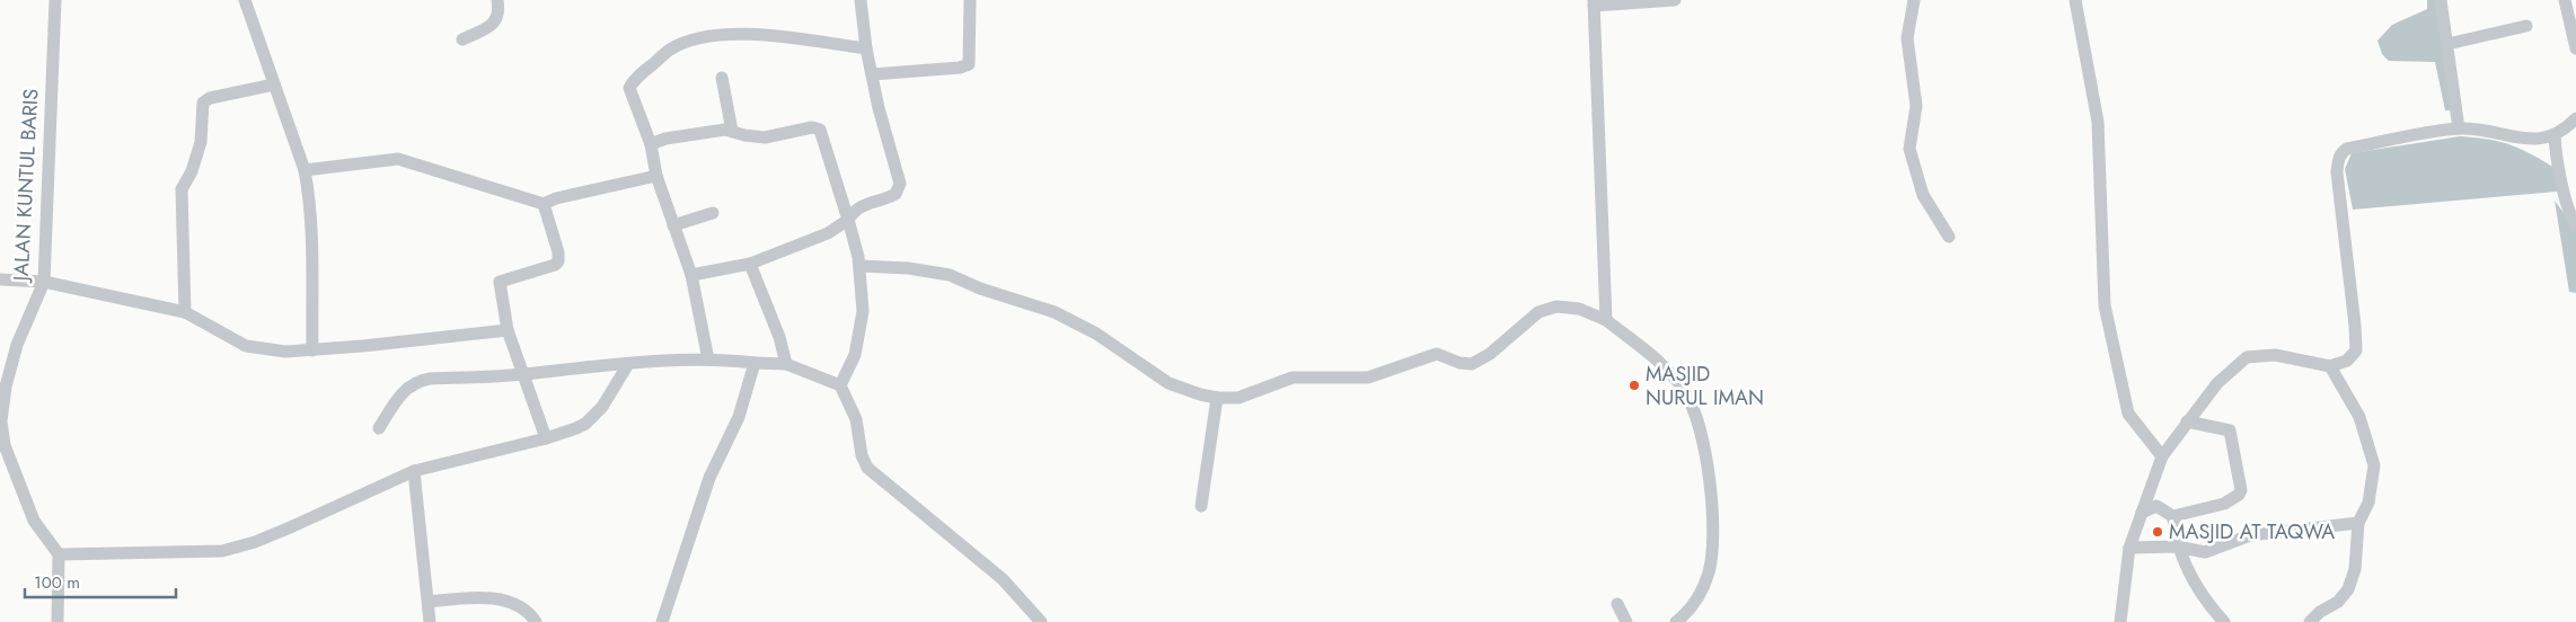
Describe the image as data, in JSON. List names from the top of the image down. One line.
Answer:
{"streets":{"street":["JALAN KUNTUL BARIS"]},"places":["MASJID NURUL IMAN","MASJID AT TAQWA"],"scale_bar":"100 m"}
